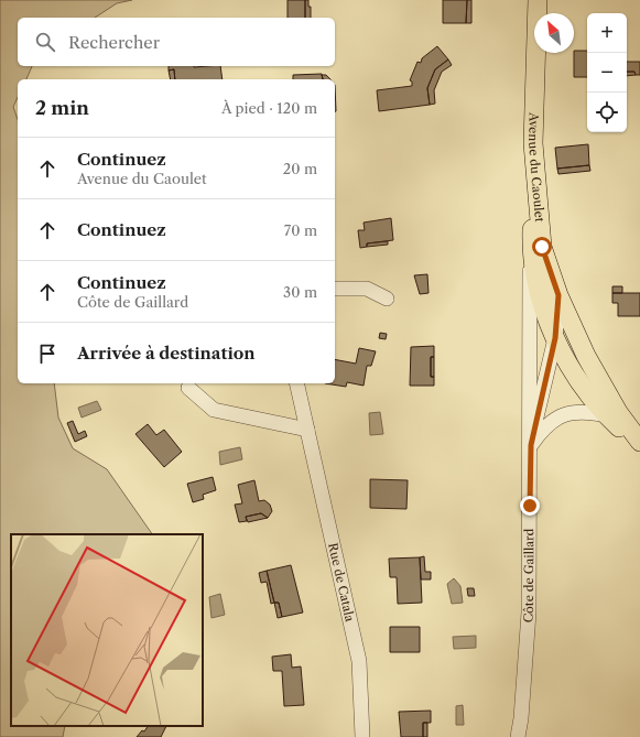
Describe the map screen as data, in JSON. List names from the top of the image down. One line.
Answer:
{"streets":{"main road":["Avenue du Caoulet"],"street":["Côte de Gaillard","Rue de Catala"]},"north":"top left","page":{"map_buttons":["+","−"],"search":"Rechercher","heading":["2 min","À pied · 120 m"],"list":[["Continuez","Avenue du Caoulet","20 m"],["Continuez","70 m"],["Continuez","Côte de Gaillard","30 m"],"Arrivée à destination"]}}
